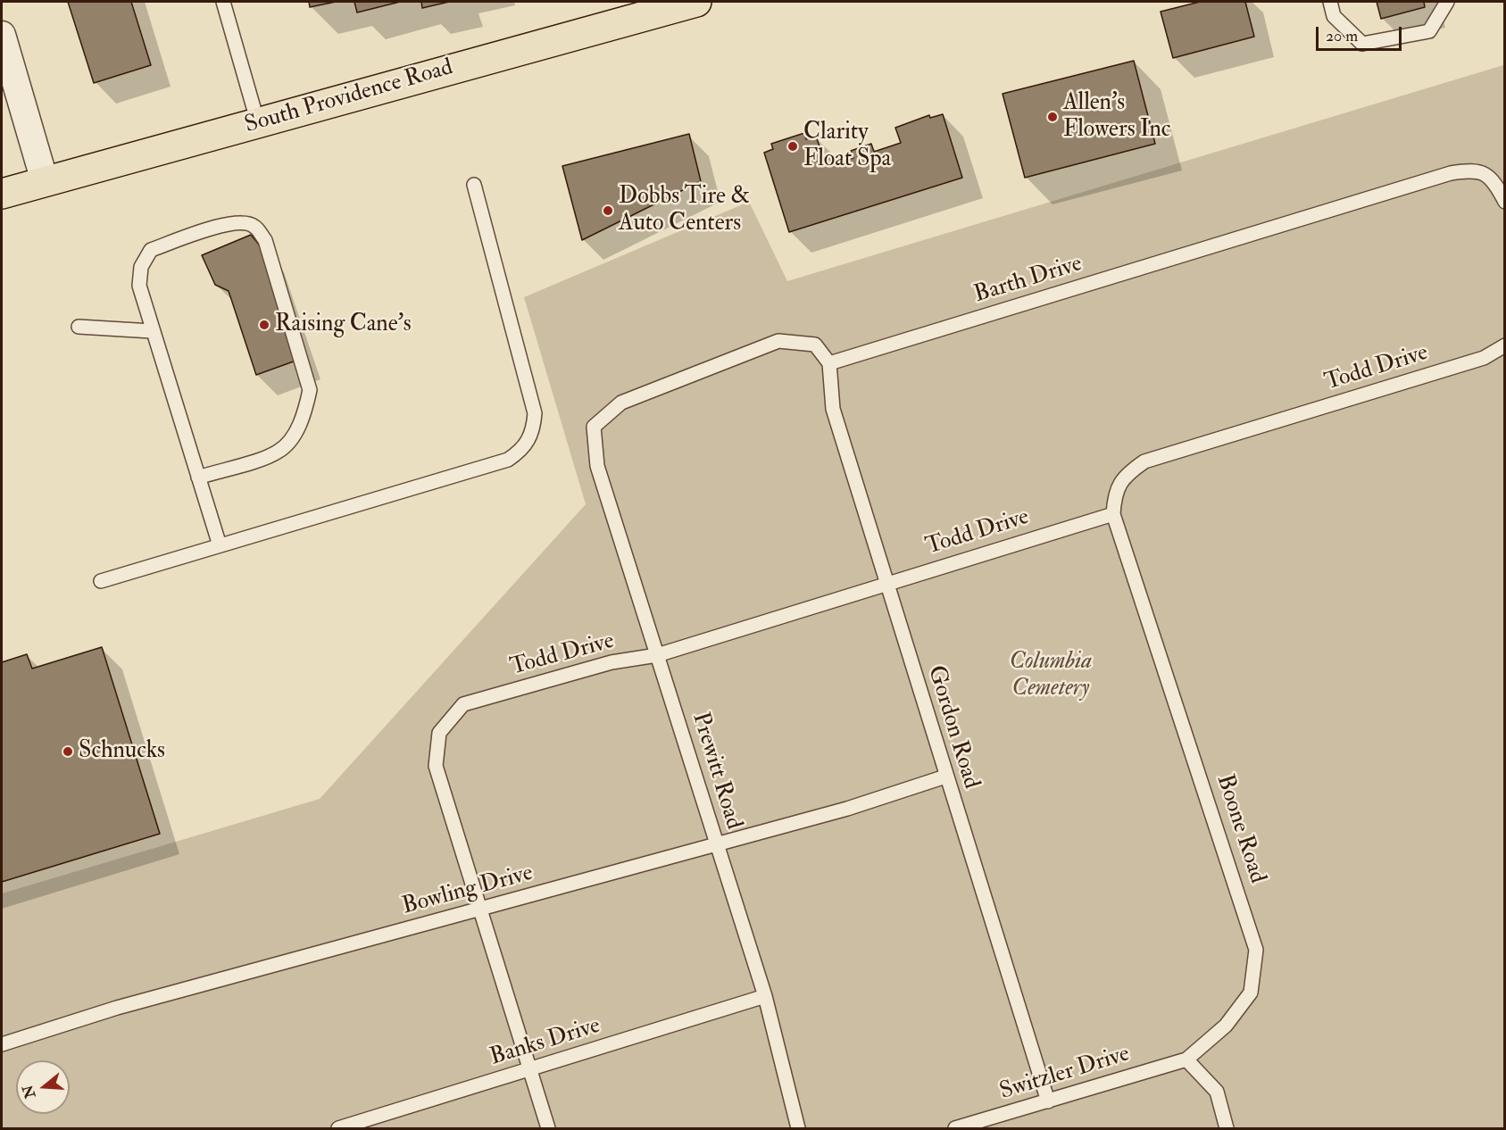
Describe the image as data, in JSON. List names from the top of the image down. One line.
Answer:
{"streets":{"main road":["South Providence Road"],"lane":["Barth Drive","Todd Drive","Gordon Road","Prewitt Road","Boone Road","Bowling Drive","Banks Drive","Switzler Drive"]},"crossings":[["Barth Drive","Gordon Road"],["Barth Drive","Prewitt Road"],["Todd Drive","Gordon Road"],["Todd Drive","Prewitt Road"],["Todd Drive","Boone Road"],["Todd Drive","Bowling Drive"],["Gordon Road","Prewitt Road"],["Gordon Road","Bowling Drive"],["Gordon Road","Switzler Drive"],["Prewitt Road","Bowling Drive"],["Prewitt Road","Banks Drive"],["Boone Road","Switzler Drive"]],"parks":["Columbia Cemetery"],"places":["Allen's Flowers Inc","Clarity Float Spa","Dobbs Tire & Auto Centers","Raising Cane's","Schnucks"],"scale_bar":"20 m","north":"left"}
